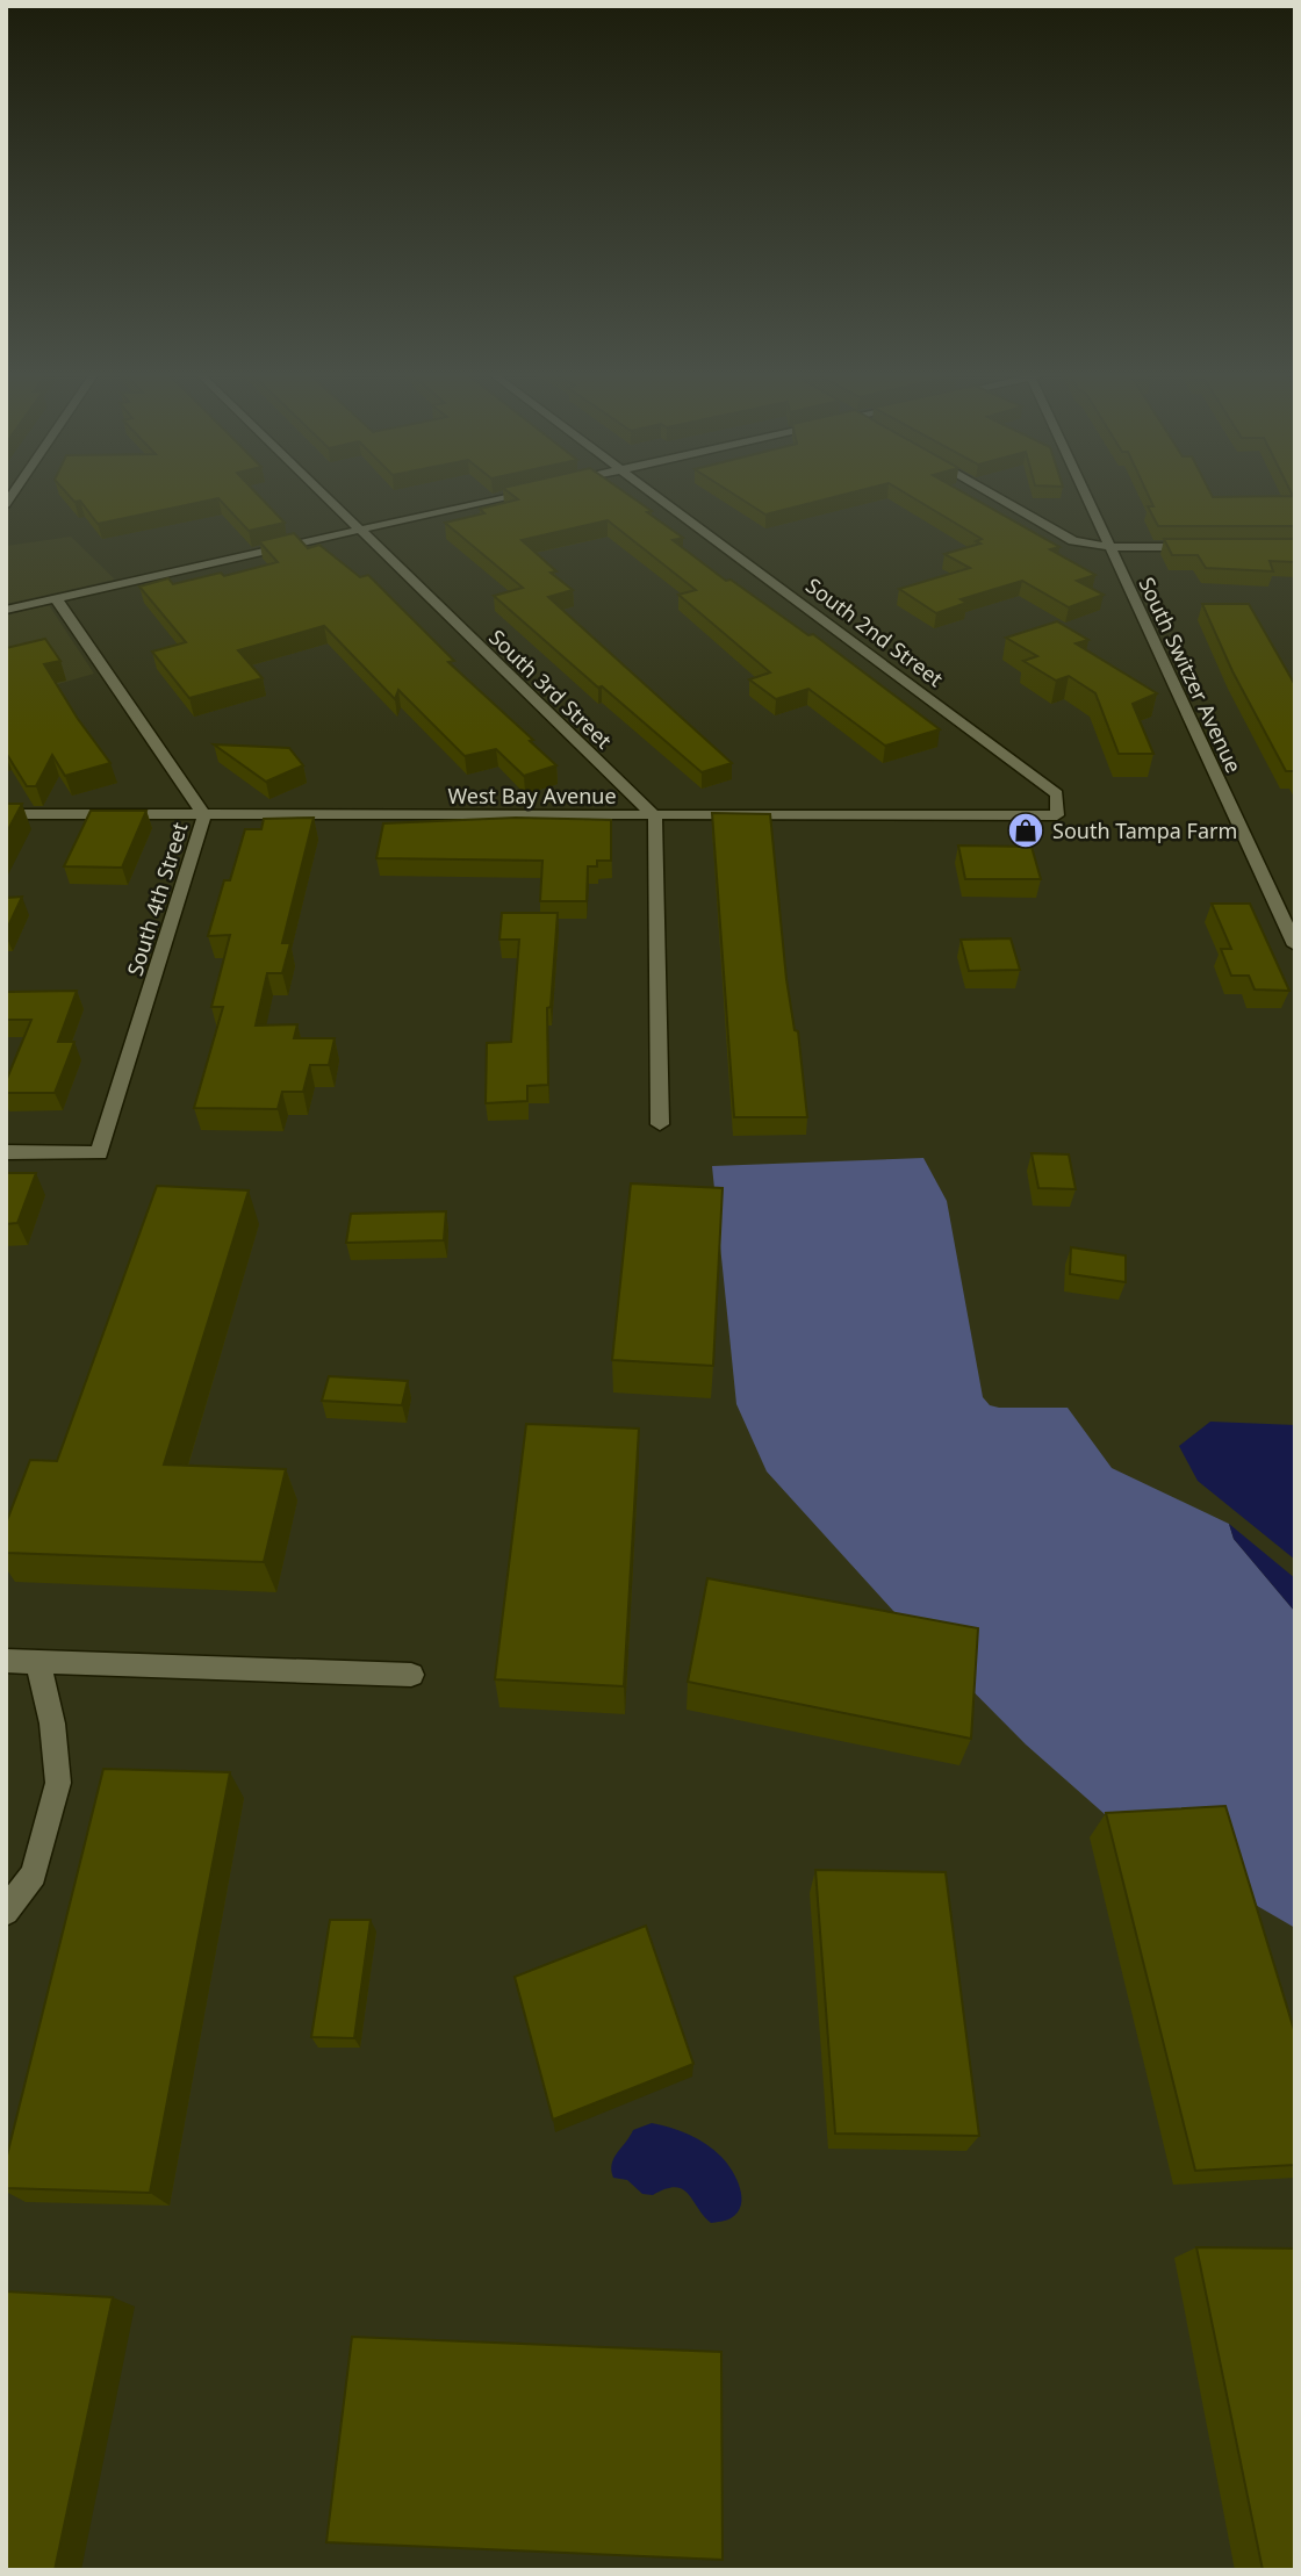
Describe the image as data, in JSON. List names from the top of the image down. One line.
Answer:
{"streets":{"street":["South 2nd Street","South Switzer Avenue","South 3rd Street","West Bay Avenue","South 4th Street"]},"crossings":[["South 2nd Street","West Bay Avenue"],["South 3rd Street","West Bay Avenue"],["West Bay Avenue","South 4th Street"]],"places":{"shop":["South Tampa Farm"]}}
